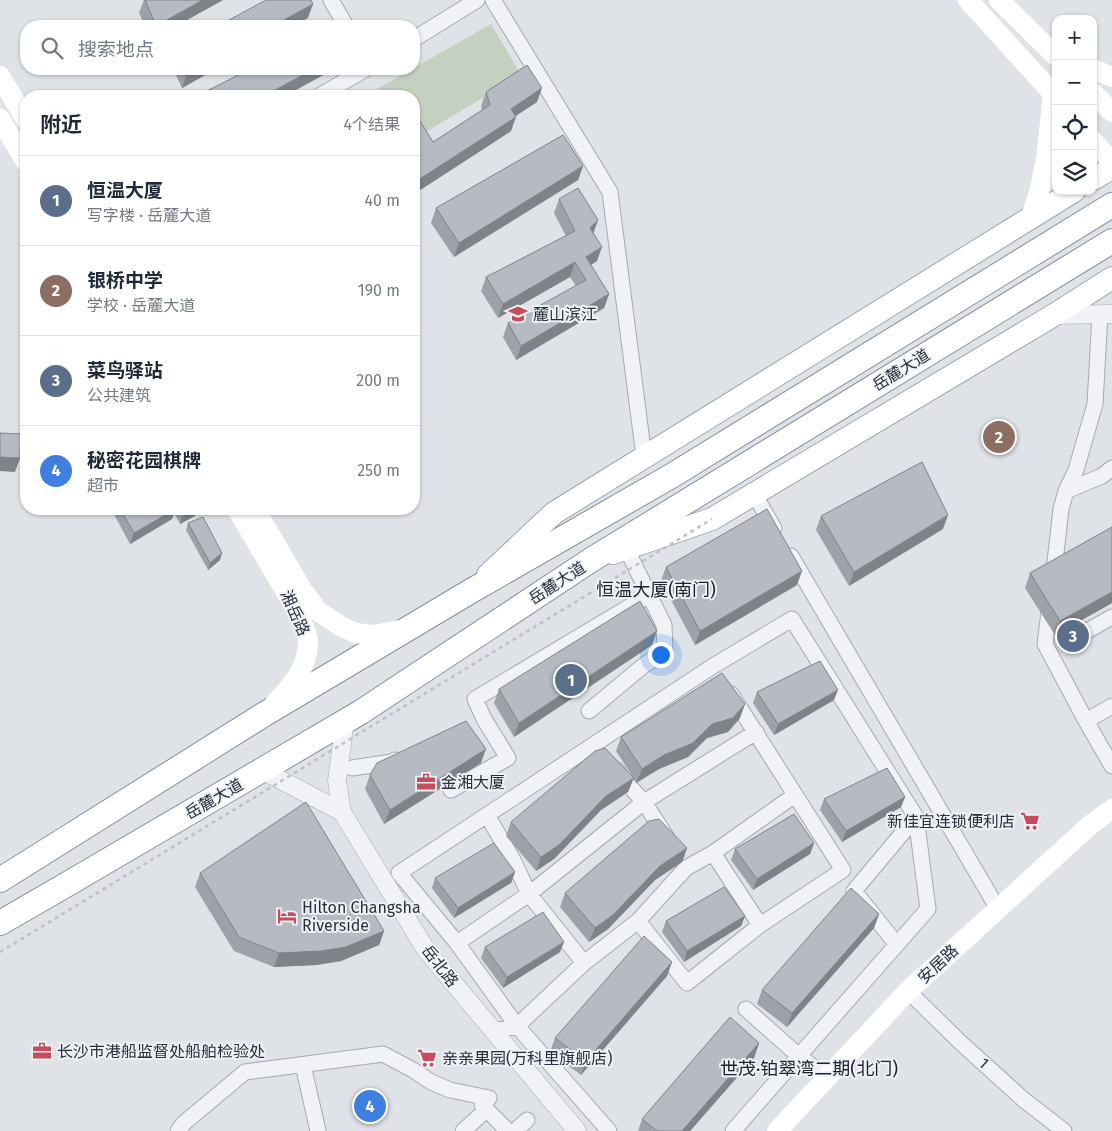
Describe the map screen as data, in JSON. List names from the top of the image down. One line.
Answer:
{"streets":{"highway":["岳麓大道"],"main road":["湘岳路","安居路"],"street":["岳北路","1"]},"crossings":[["岳麓大道","湘岳路"],["岳麓大道","岳北路"],["安居路","1"]],"districts":["恒温大厦(南门)","世茂·铂翠湾二期(北门)"],"places":{"school or university":["麓山滨江"],"office":["金湘大厦","长沙市港船监督处船舶检验处"],"supermarket":["新佳宜连锁便利店","亲亲果园(万科里旗舰店)"],"hotel":["Hilton Changsha Riverside"]},"page":{"map_buttons":["+","−"],"search":"搜索地点","heading":["附近","4个结果"],"list":[{"mark":"1","name":"恒温大厦","note":"写字楼 · 岳麓大道","value":"40 m"},{"mark":"2","name":"银桥中学","note":"学校 · 岳麓大道","value":"190 m"},{"mark":"3","name":"菜鸟驿站","note":"公共建筑","value":"200 m"},{"mark":"4","name":"秘密花园棋牌","note":"超市","value":"250 m"}],"pins":["2","3","1","4"]}}
